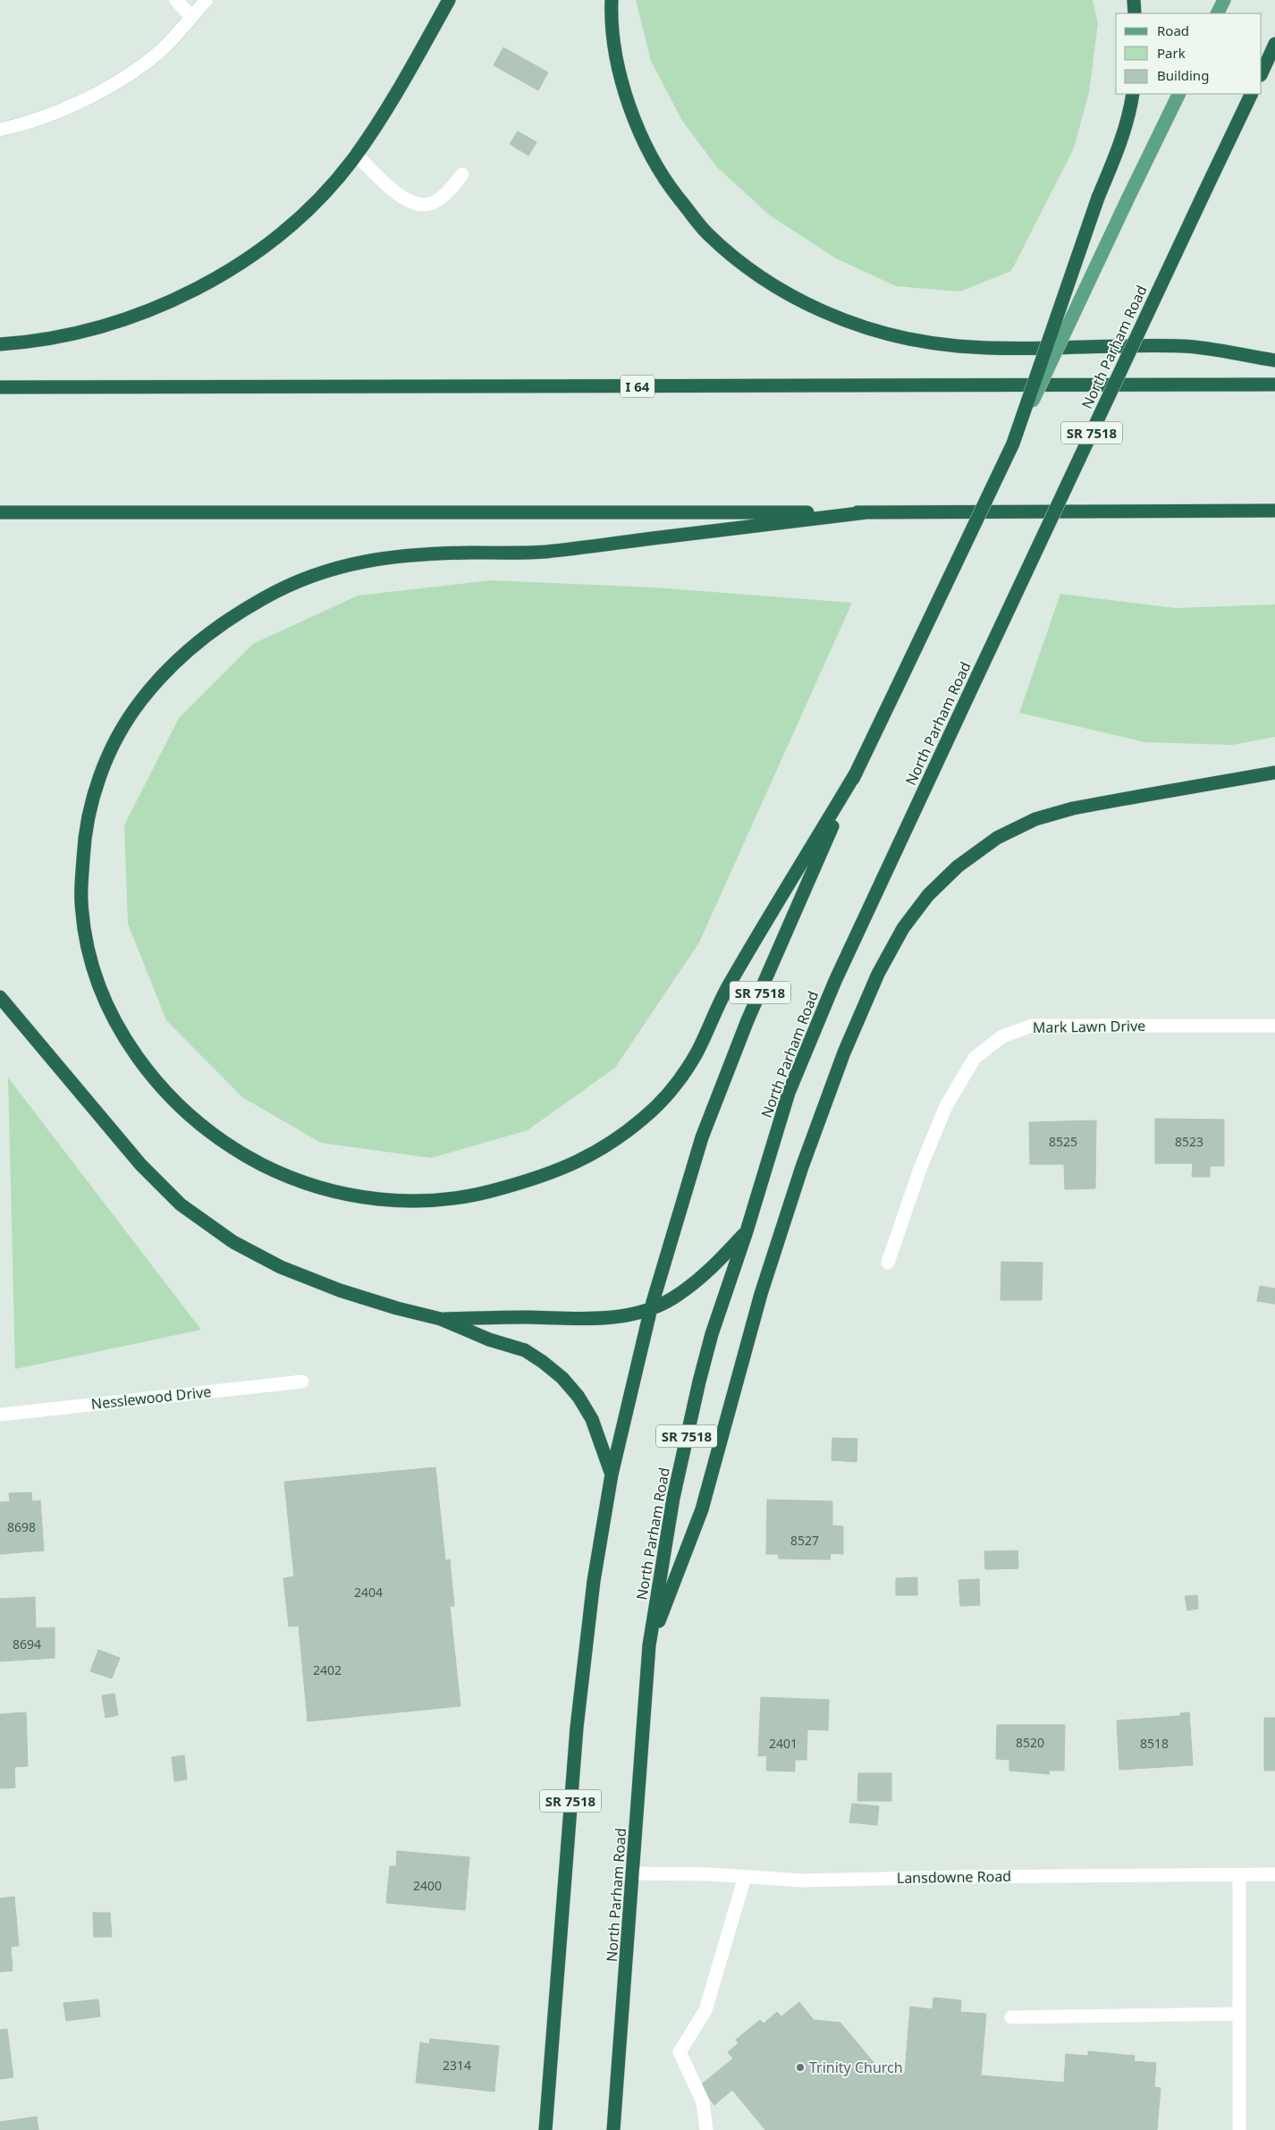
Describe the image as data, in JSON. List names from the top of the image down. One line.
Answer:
{"streets":{"highway":["North Parham Road","I 64","SR 7518"],"street":["Mark Lawn Drive","Nesslewood Drive","Lansdowne Road"]},"crossings":[["North Parham Road","Lansdowne Road"]],"places":["Trinity Church"],"house_numbers":["8525","8523","8698","8527","2404","8694","2402","8520","2401","8518","2400","2314"],"legend":["Road","Park","Building"]}
